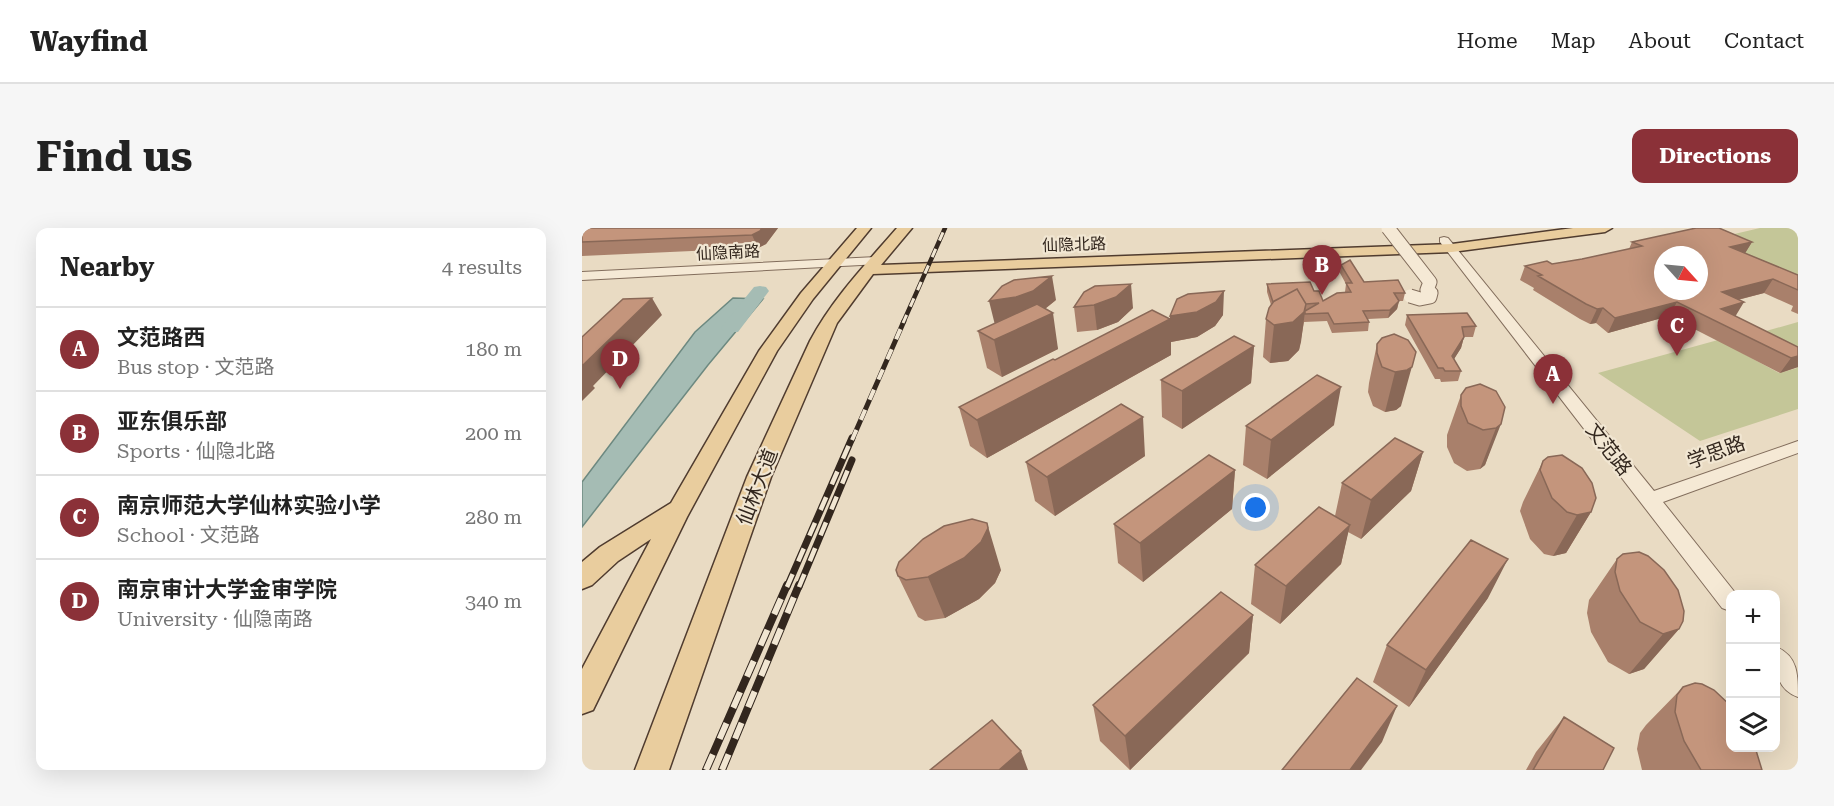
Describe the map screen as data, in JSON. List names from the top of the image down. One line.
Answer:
{"streets":{"main road":["仙隐北路","仙林大道"],"street":["仙隐南路","文范路","学思路"]},"crossings":[["仙隐北路","仙隐南路"],["仙隐北路","文范路"],["仙隐北路","仙林大道"],["仙隐南路","仙林大道"],["文范路","学思路"]],"north":"bottom right","page":{"header":"Wayfind","nav":["Home","Map","About","Contact"],"buttons":"Directions","title":"Find us","heading":["Nearby","4 results"],"pins":["B","C","D","A"],"list":[{"mark":"A","name":"文范路西","note":"Bus stop · 文范路","value":"180 m"},{"mark":"B","name":"亚东俱乐部","note":"Sports · 仙隐北路","value":"200 m"},{"mark":"C","name":"南京师范大学仙林实验小学","note":"School · 文范路","value":"280 m"},{"mark":"D","name":"南京审计大学金审学院","note":"University · 仙隐南路","value":"340 m"}],"map_buttons":["+","−"]}}
